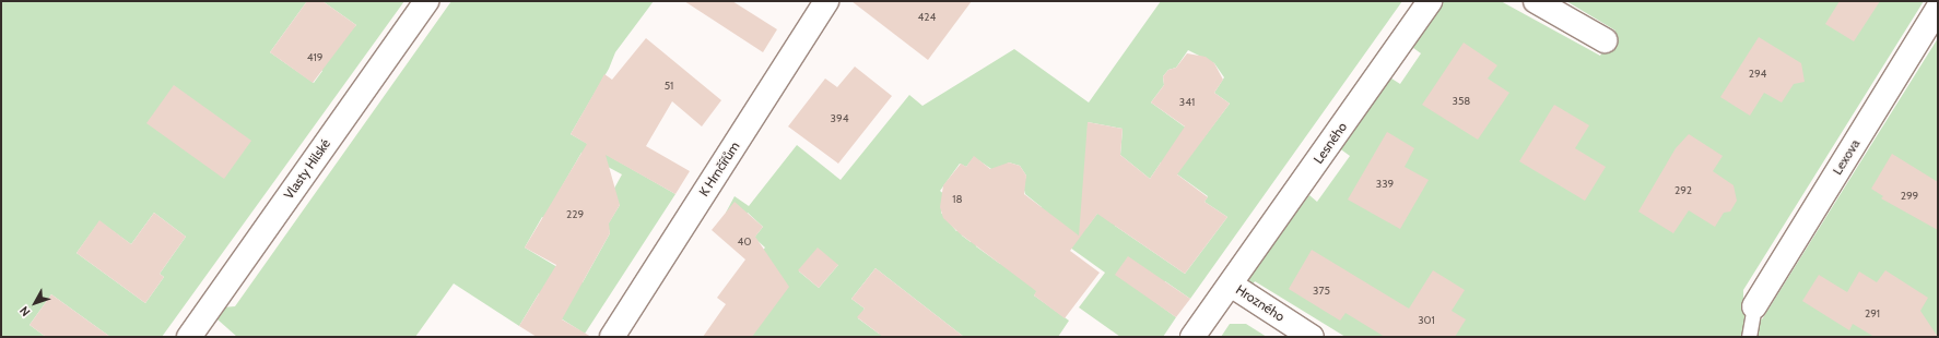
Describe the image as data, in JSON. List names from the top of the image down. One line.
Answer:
{"streets":{"street":["Lesného","Lexova","Vlasty Hilské","K Hrnčířům","Hrozného"]},"crossings":[["Lesného","Hrozného"]],"house_numbers":["424","419","294","51","358","341","394","339","292","299","18","229","40","375","291","301"],"north":"bottom left"}
